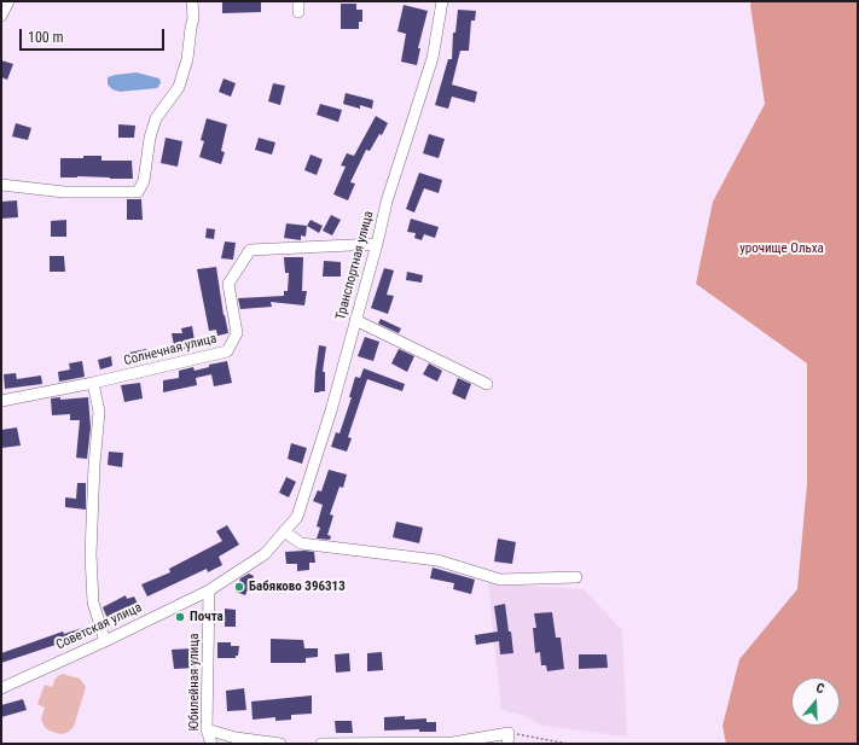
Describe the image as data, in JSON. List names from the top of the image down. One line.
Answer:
{"streets":{"street":["Транспортная улица","Солнечная улица","Советская улица","Юбилейная улица"]},"crossings":[["Транспортная улица","Солнечная улица"],["Транспортная улица","Советская улица"],["Транспортная улица","Юбилейная улица"],["Советская улица","Юбилейная улица"]],"parks":["урочище Ольха"],"places":["Бабяково 396313","Почта"],"scale_bar":"100 m","north":"top"}
